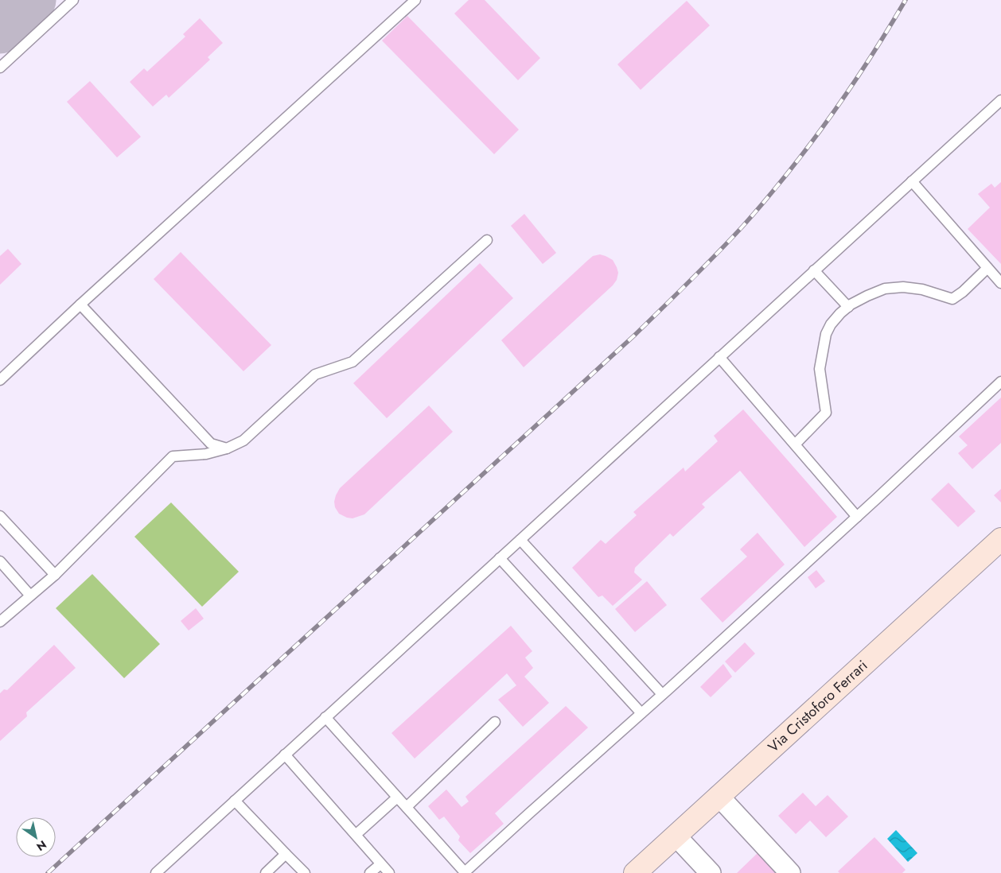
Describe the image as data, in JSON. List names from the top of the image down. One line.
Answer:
{"streets":{"main road":["Via Cristoforo Ferrari"]},"north":"bottom right"}
